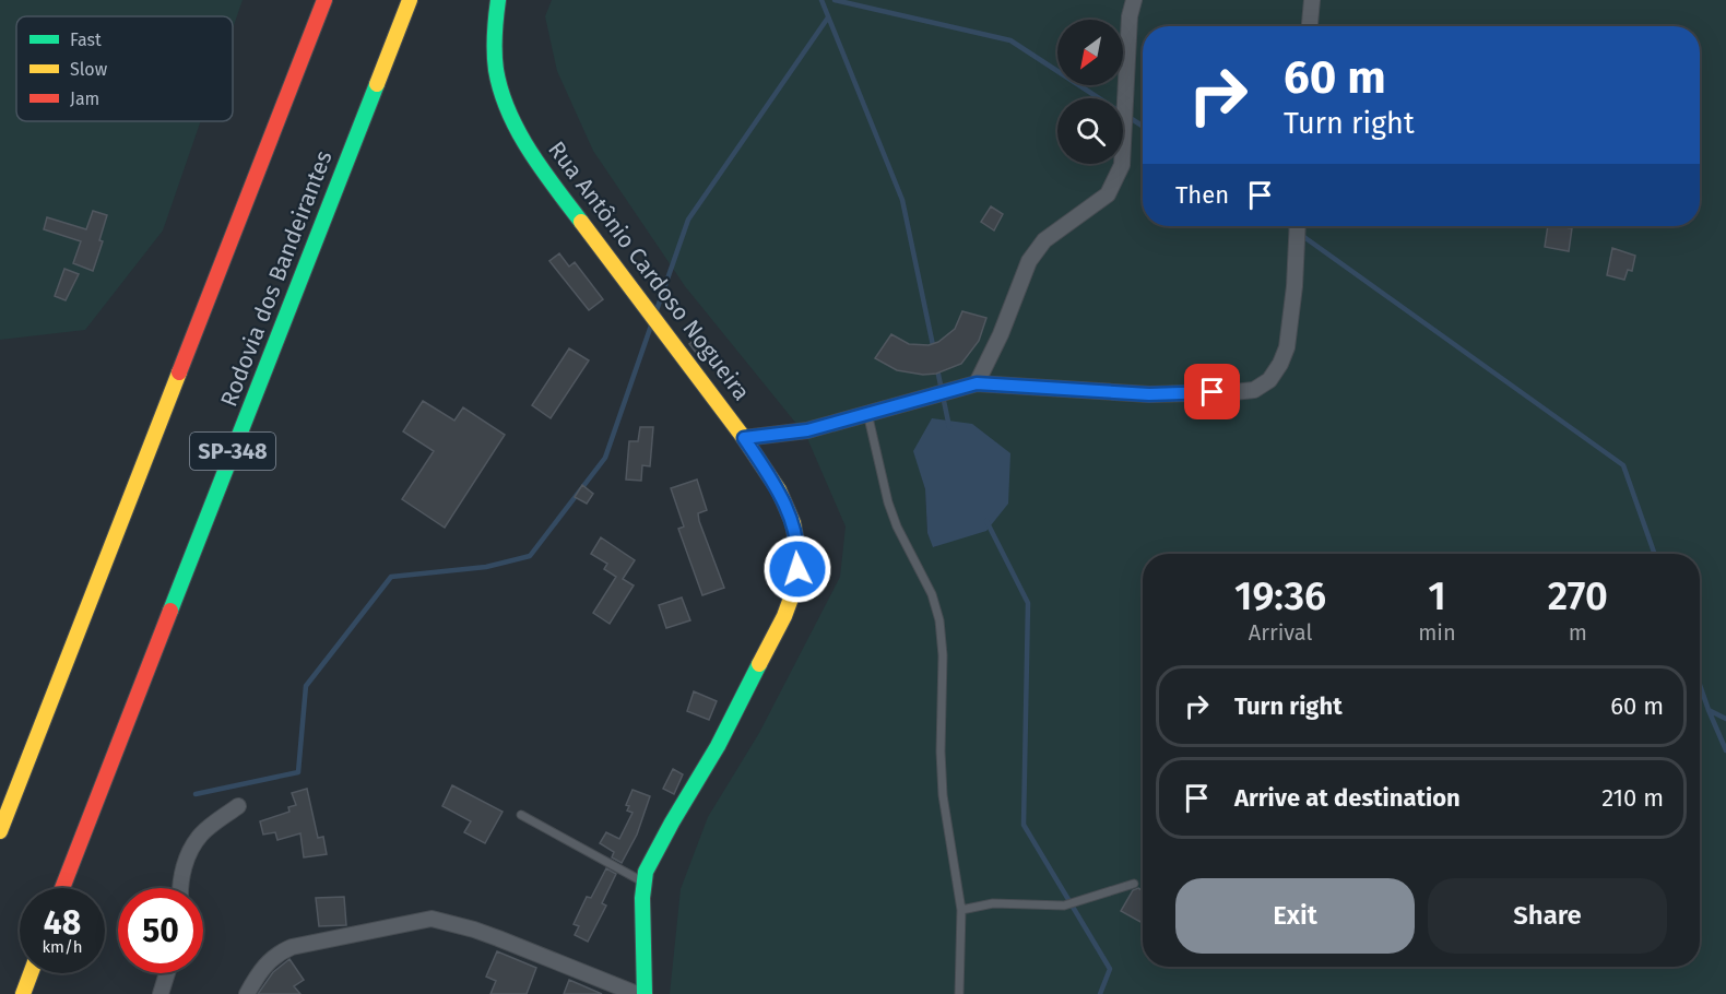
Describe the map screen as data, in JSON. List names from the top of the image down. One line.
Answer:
{"streets":{"main road":["Rua Antônio Cardoso Nogueira","Rodovia dos Bandeirantes","SP-348"]},"legend":["Fast","Slow","Jam"],"north":"bottom left","page":{"turn":["60 m","Turn right"],"then":"Then","eta":["19:36","Arrival","1","min","270","m"],"list":[{"name":"Turn right","value":"60 m"},{"name":"Arrive at destination","value":"210 m"}],"buttons":["Exit","Share"],"speed":"48 km/h","limit":"50"}}
